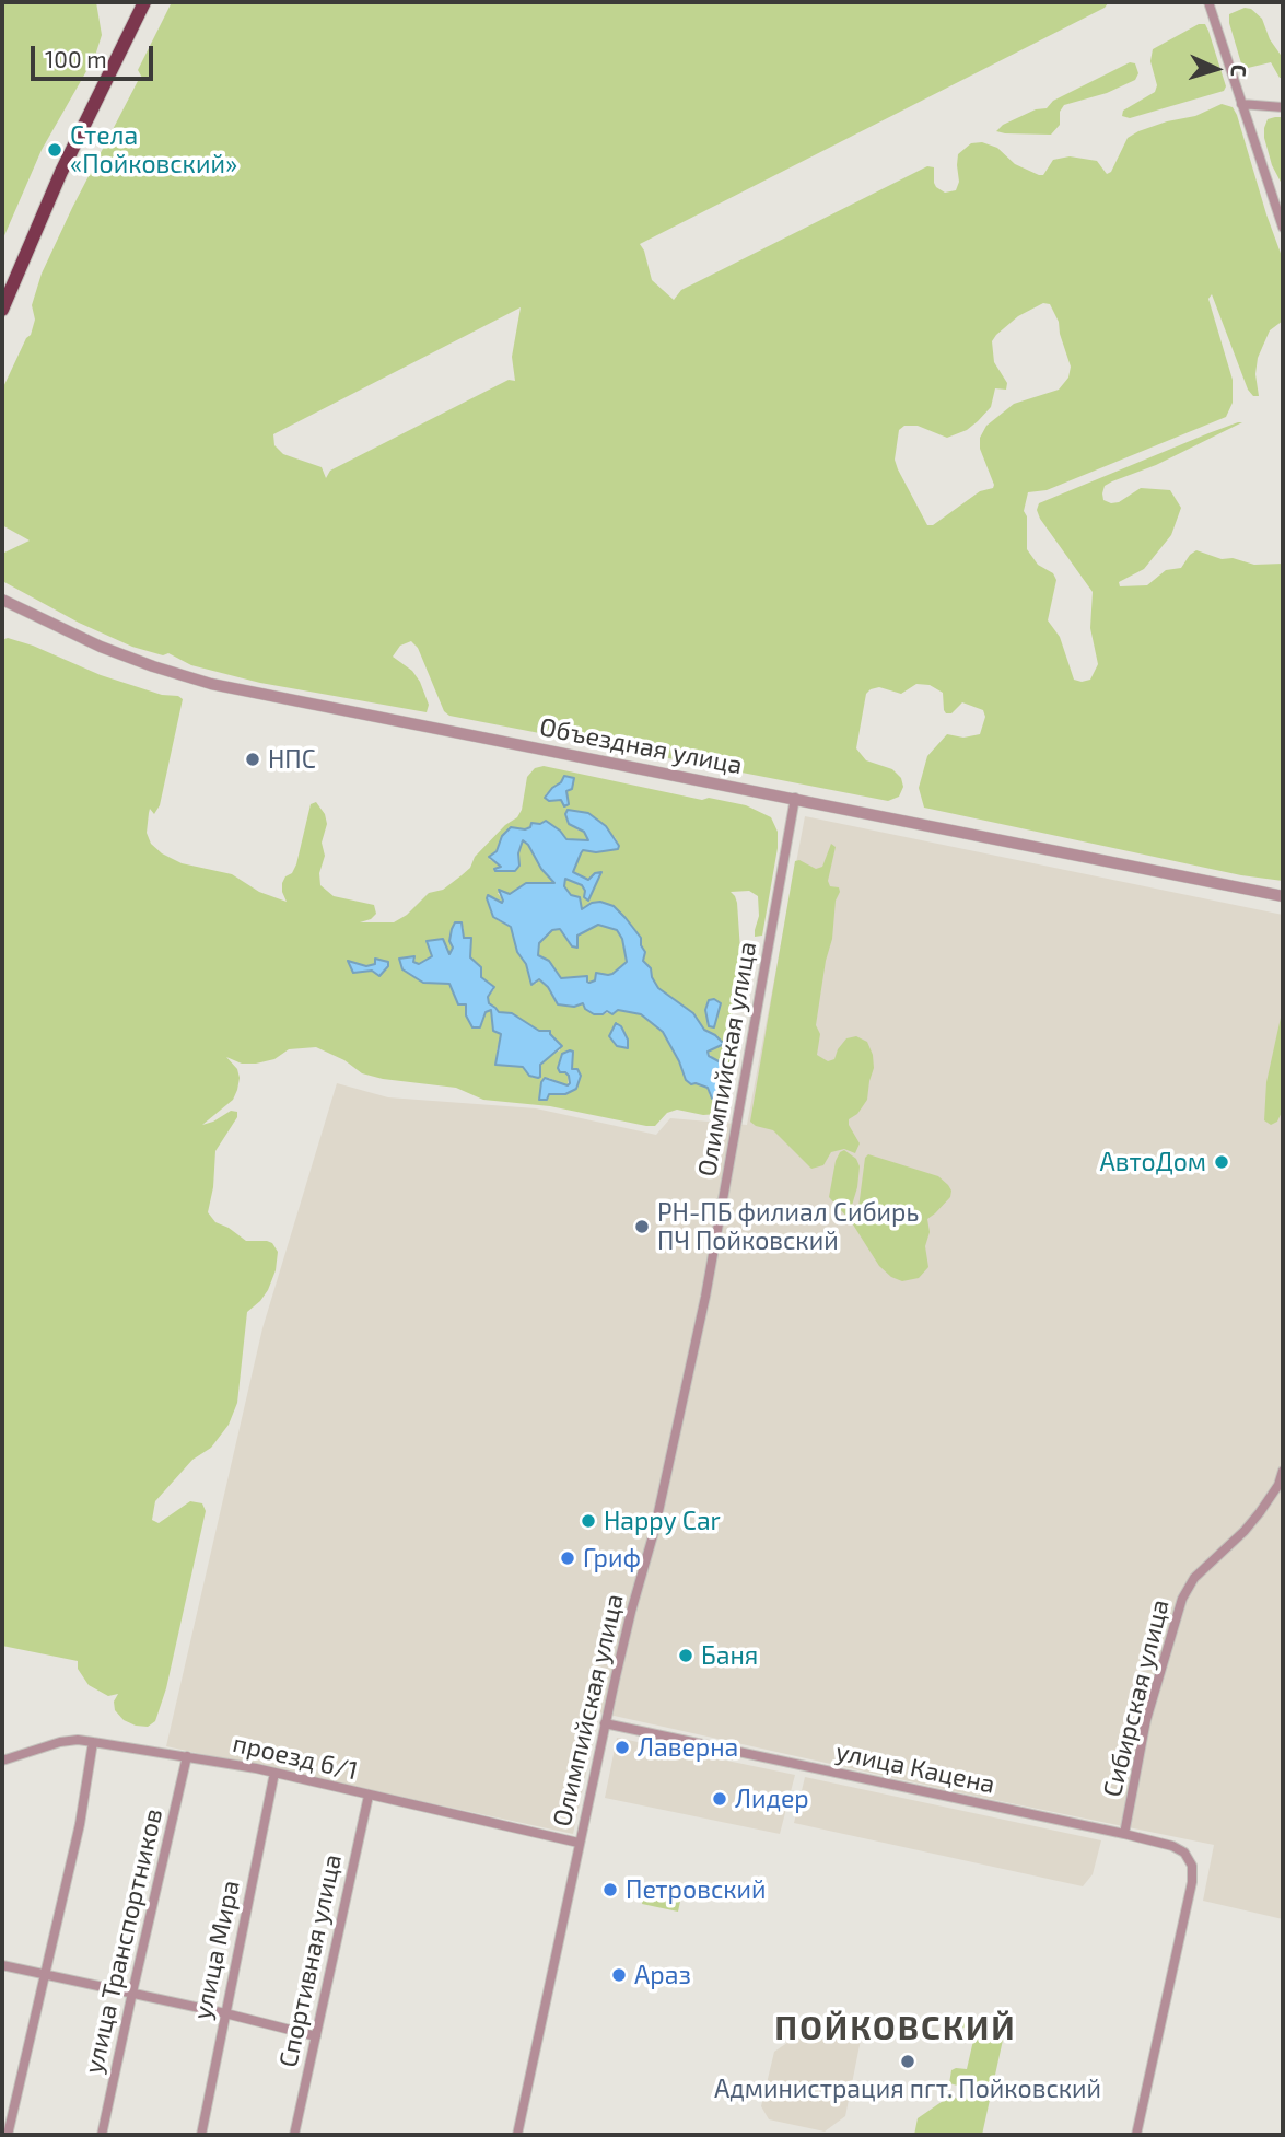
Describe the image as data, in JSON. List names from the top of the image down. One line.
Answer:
{"streets":{"street":["Объездная улица","Олимпийская улица","Сибирская улица","проезд 6/1","улица Кацена","улица Транспортников","улица Мира","Спортивная улица"]},"crossings":[["Объездная улица","Олимпийская улица"],["Олимпийская улица","проезд 6/1"],["Олимпийская улица","улица Кацена"],["Сибирская улица","улица Кацена"],["проезд 6/1","улица Транспортников"],["проезд 6/1","улица Мира"],["проезд 6/1","Спортивная улица"]],"districts":["ПОЙКОВСКИЙ"],"places":["Стела «Пойковский»","НПС","АвтоДом","РН-ПБ филиал Сибирь ПЧ Пойковский","Happy Car","Гриф","Баня","Лаверна","Лидер","Петровский","Араз","Администрация пгт. Пойковский"],"scale_bar":"100 m","north":"right"}
